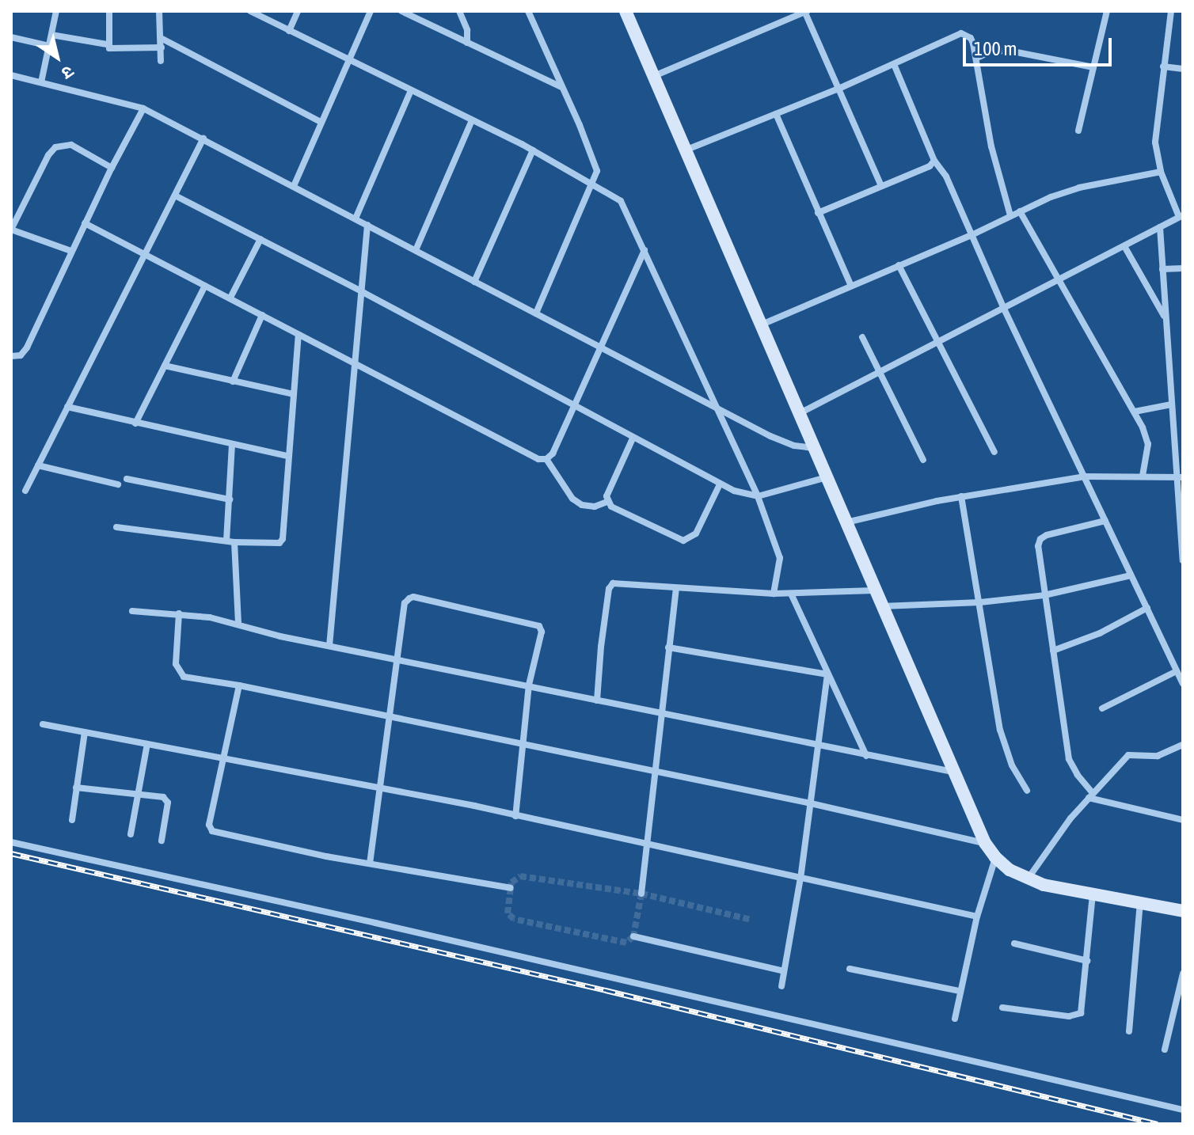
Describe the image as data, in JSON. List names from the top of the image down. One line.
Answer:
{"scale_bar":"100 m","north":"bottom right"}
